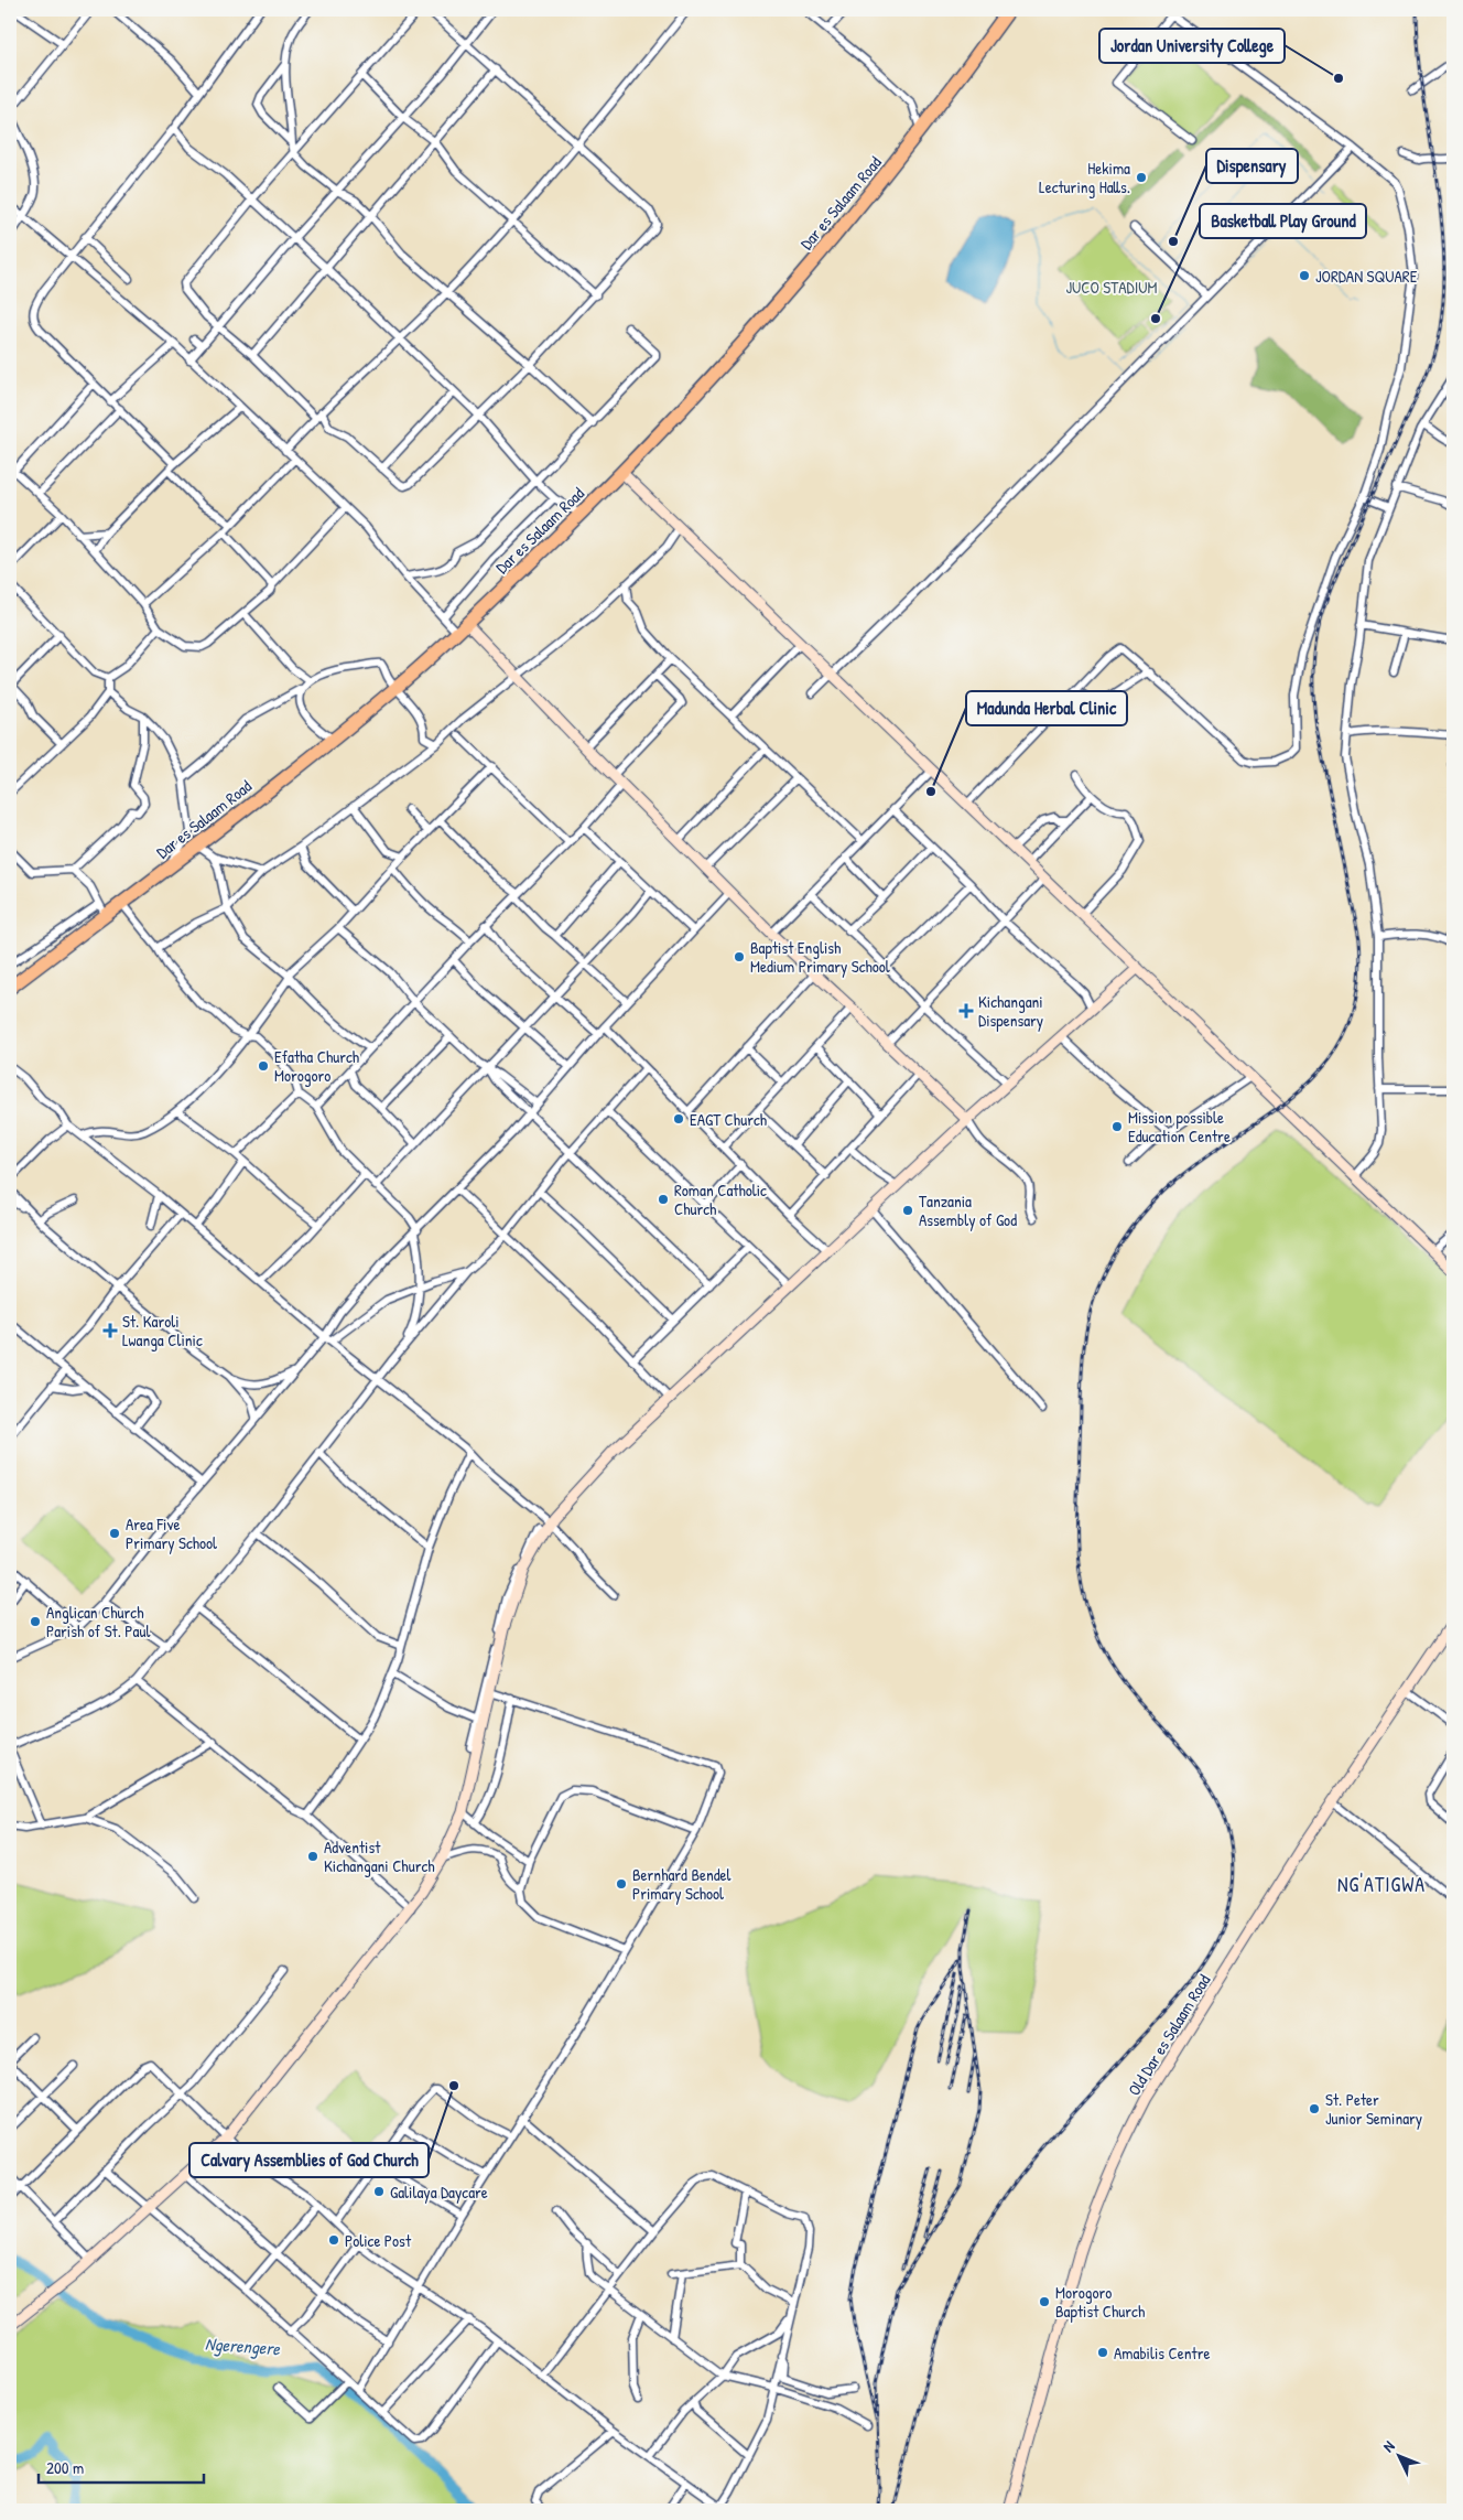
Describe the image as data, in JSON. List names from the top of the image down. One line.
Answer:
{"streets":{"highway":["Dar es Salaam Road"],"street":["Old Dar es Salaam Road"]},"districts":["NG'ATIGWA"],"water":["Ngerengere"],"parks":["JUCO STADIUM"],"places":{"other":["Jordan University College","Hekima Lecturing Halls.","Dispensary","JORDAN SQUARE","Basketball Play Ground","Madunda Herbal Clinic","Baptist English Medium Primary School","Efatha Church Morogoro","EAGT Church","Mission possible Education Centre","Roman Catholic Church","Tanzania Assembly of God","Area Five Primary School","Anglican Church Parish of St. Paul","Adventist Kichangani Church","Bernhard Bendel Primary School","Calvary Assemblies of God Church","St. Peter Junior Seminary","Galilaya Daycare","Police Post","Morogoro Baptist Church","Amabilis Centre"],"health":["Kichangani Dispensary","St. Karoli Lwanga Clinic"]},"scale_bar":"200 m","north":"top left"}
